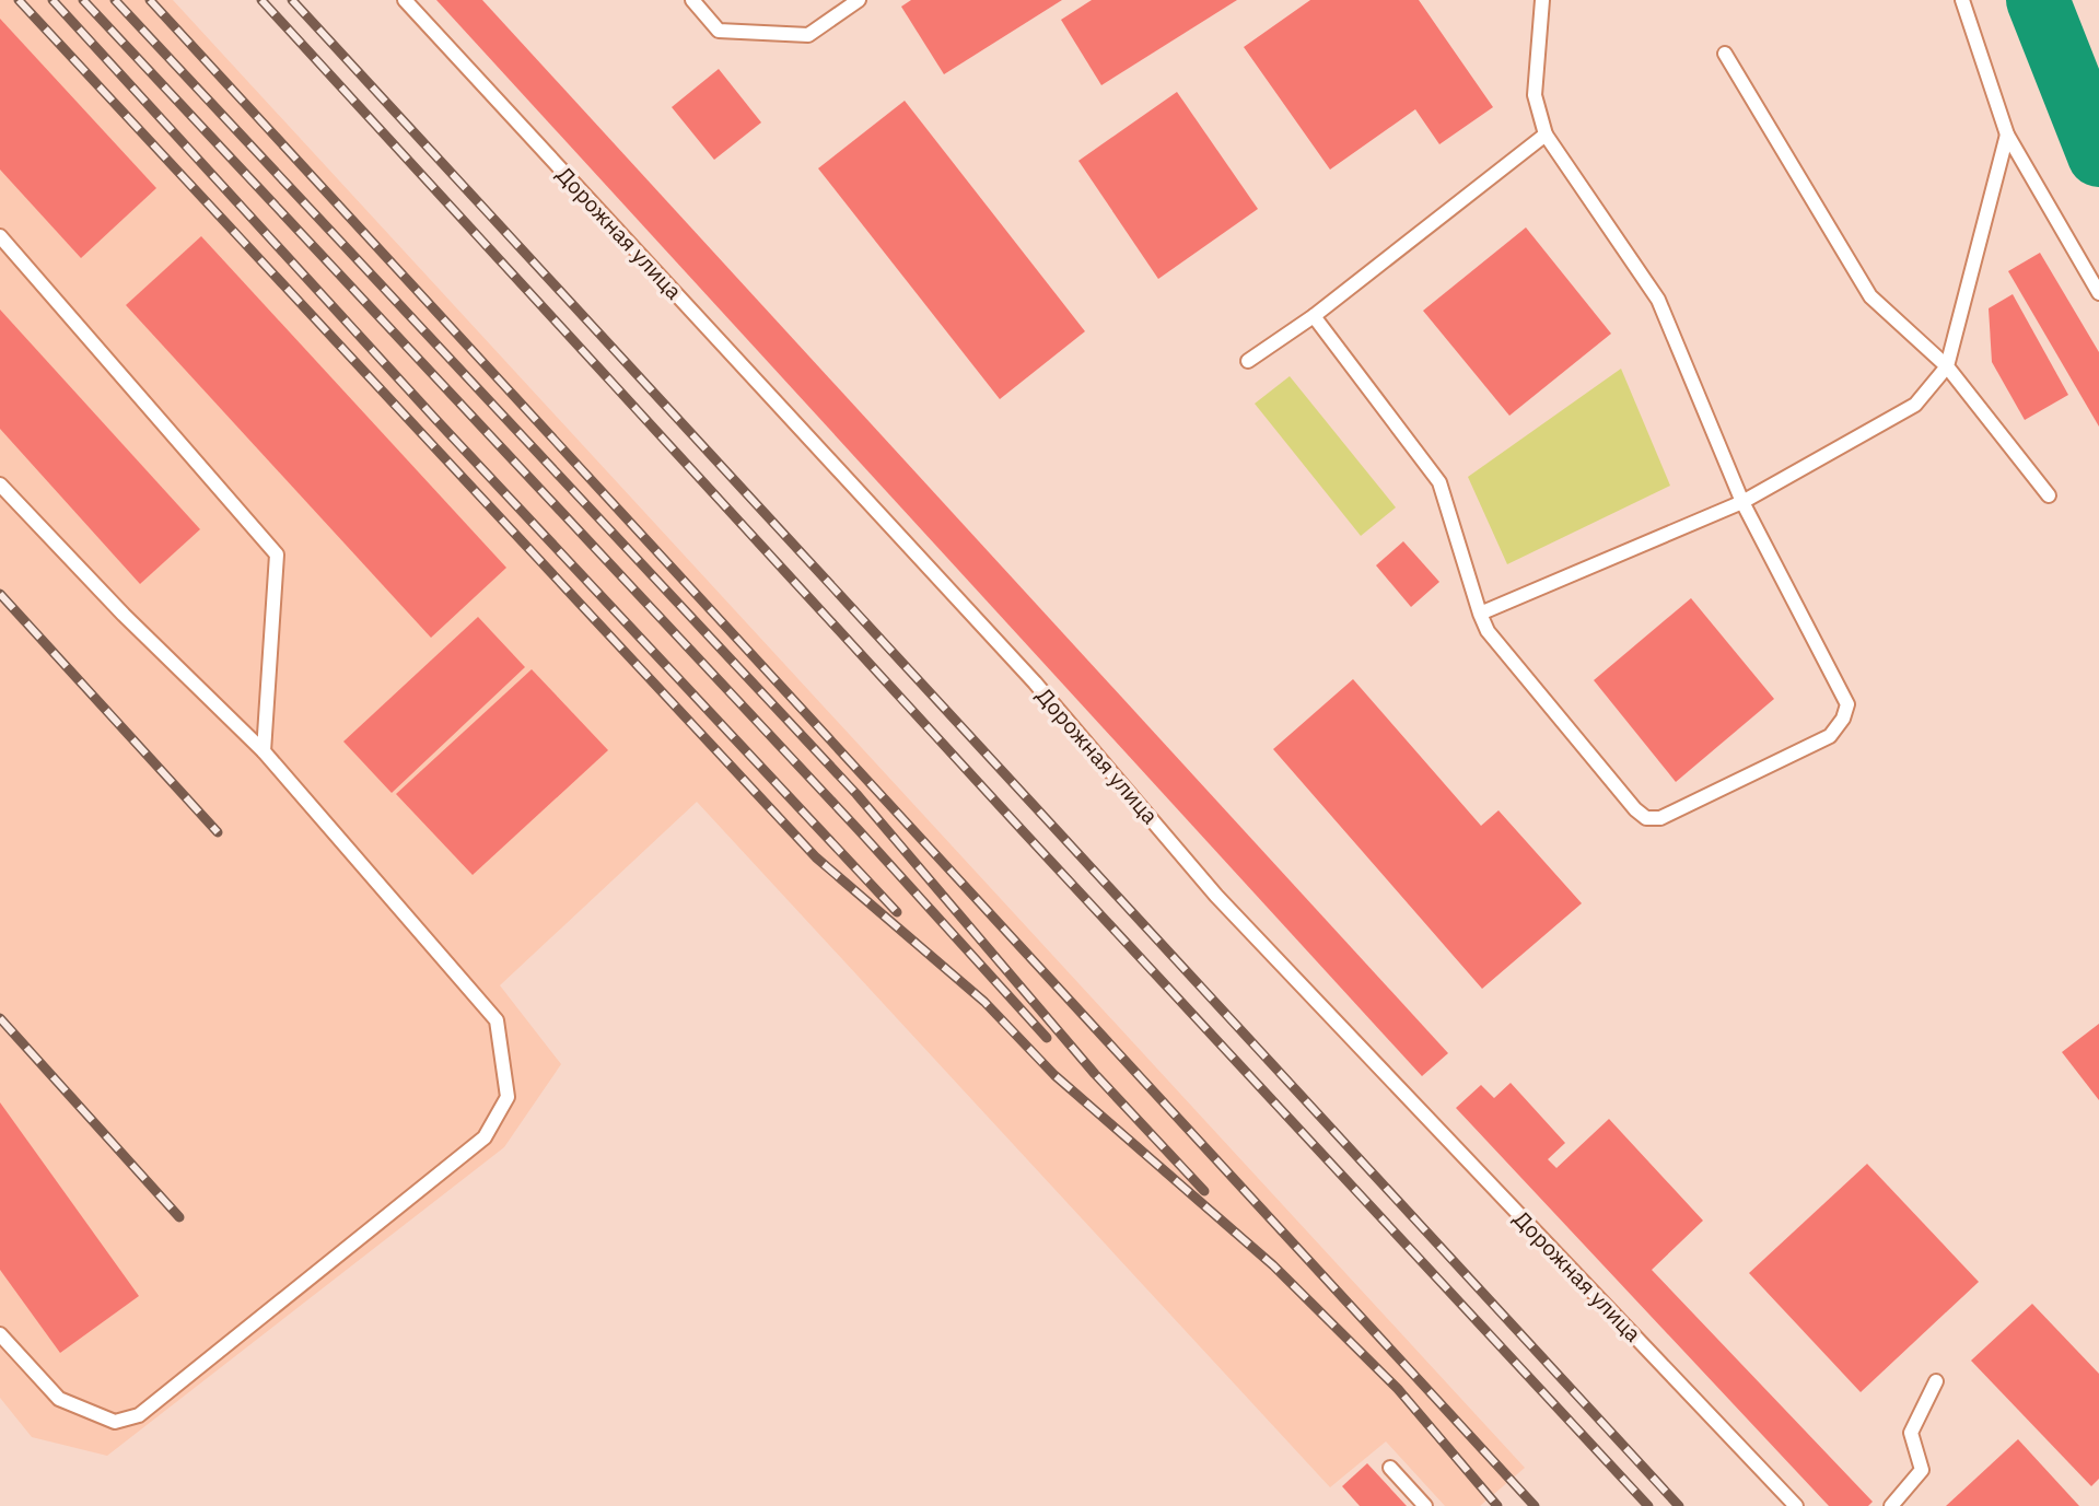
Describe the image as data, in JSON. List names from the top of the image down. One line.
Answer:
{"streets":{"lane":["Дорожная улица"]}}
